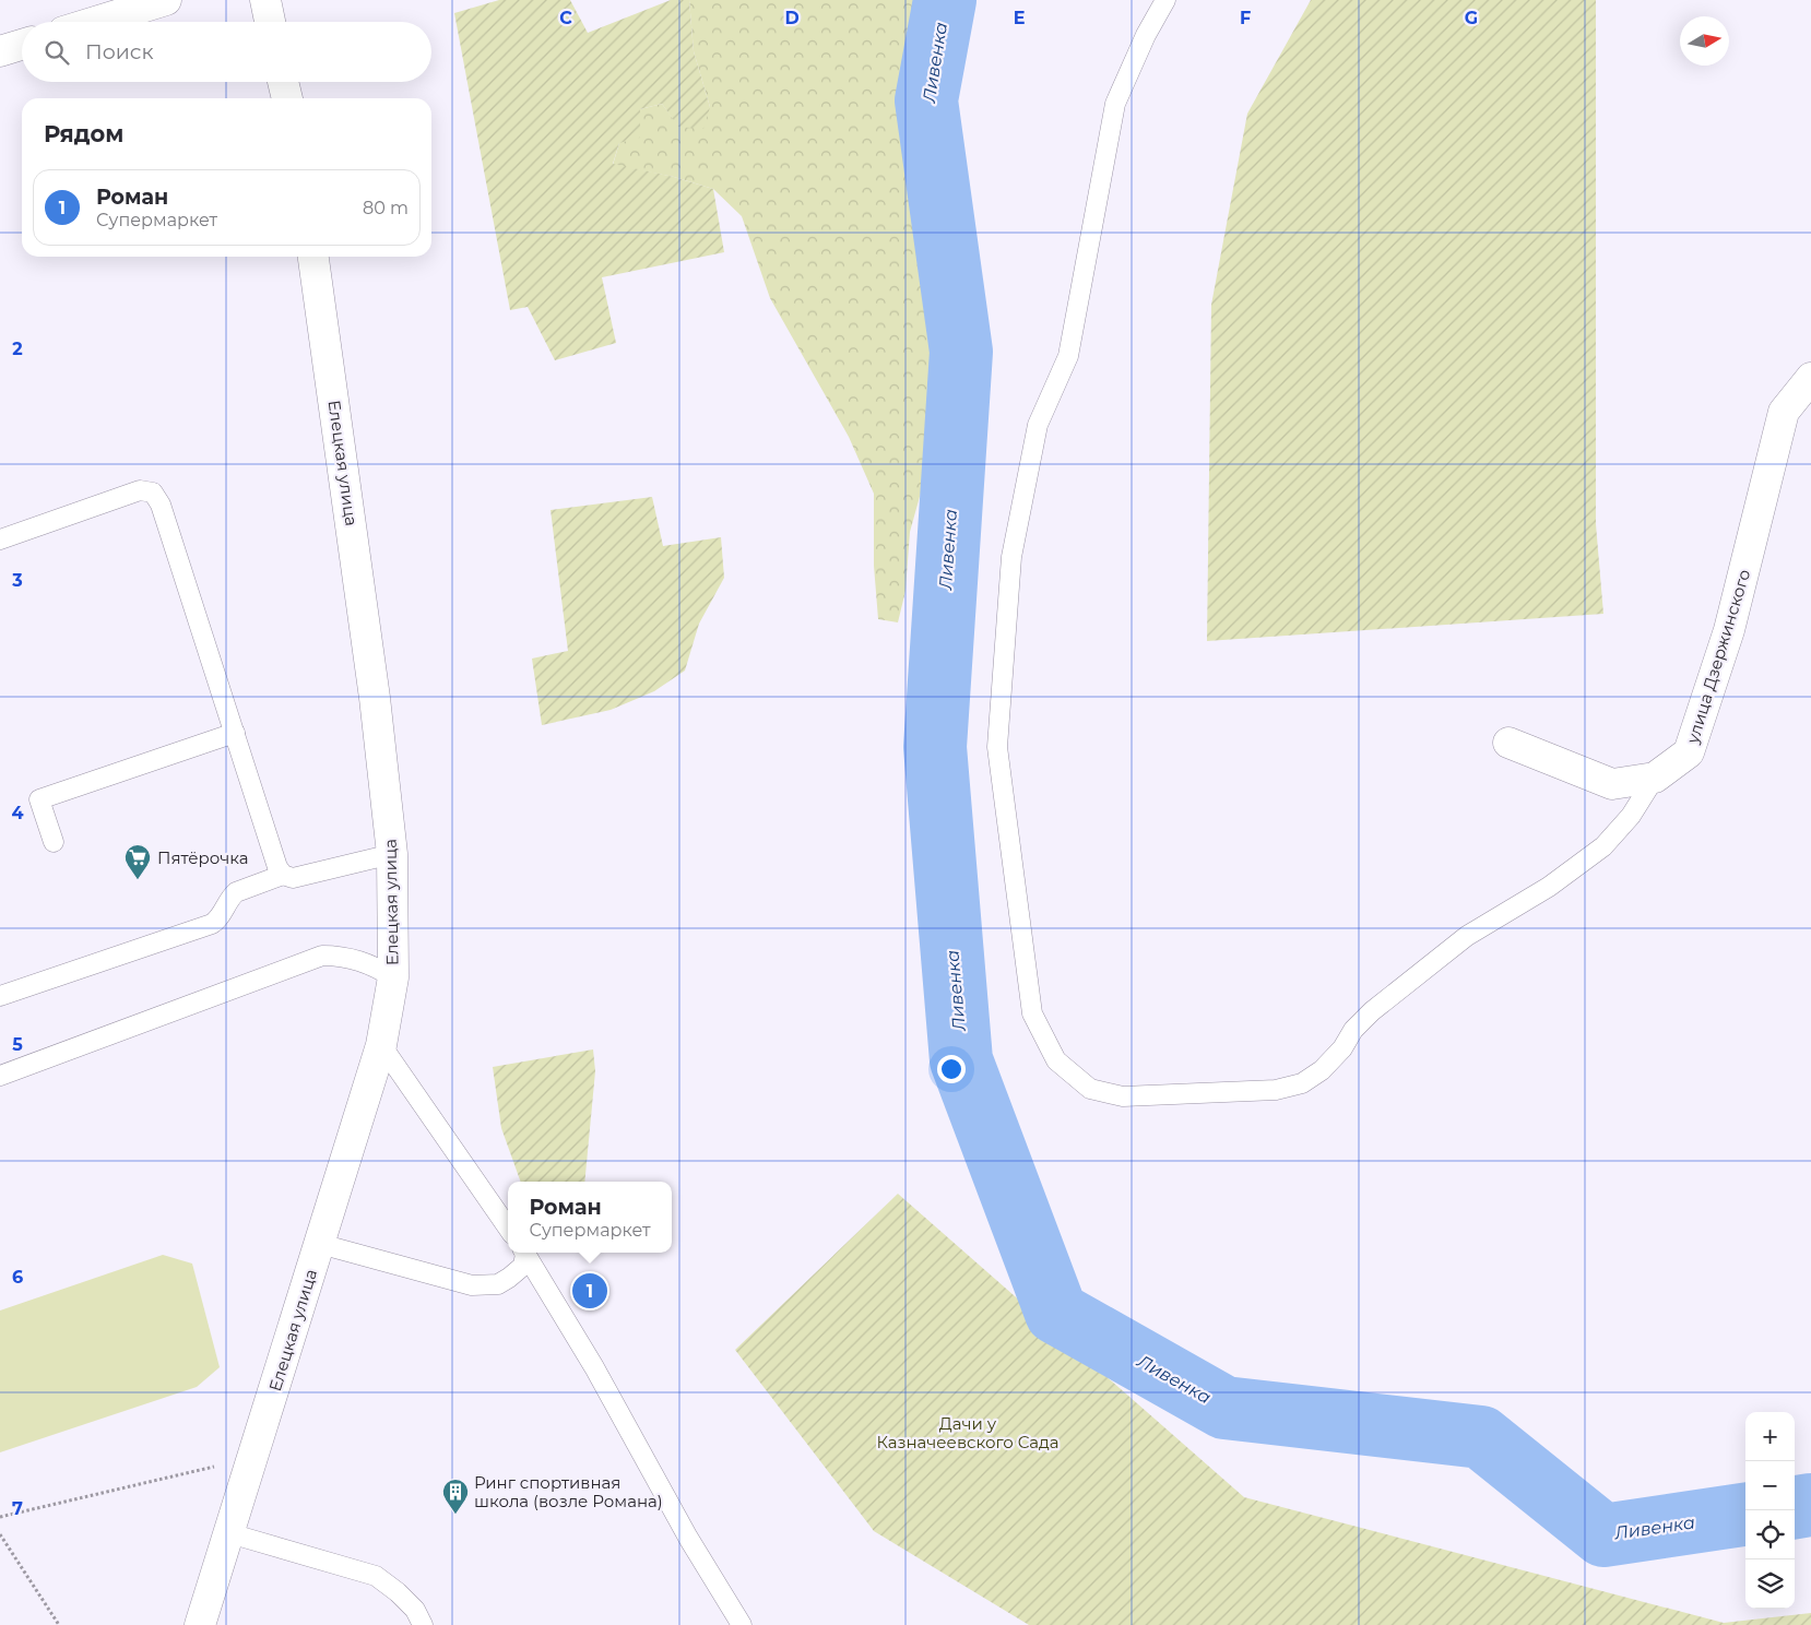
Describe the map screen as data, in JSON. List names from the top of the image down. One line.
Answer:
{"streets":{"street":["Елецкая улица","улица Дзержинского"]},"water":["Ливенка"],"parks":["Дачи у Казначеевского Сада"],"places":{"supermarket":["Пятёрочка"],"building":["Ринг спортивная школа (возле Романа)"]},"north":"right","page":{"search":"Поиск","heading":"Рядом","list":[{"mark":"1","name":"Роман","note":"Супермаркет","value":"80 m"}],"popup":["Роман","Супермаркет"],"pins":"1","map_buttons":["+","−"]},"grid":{"columns":["C","D","E","F","G"],"rows":["2","3","4","5","6","7"]}}
